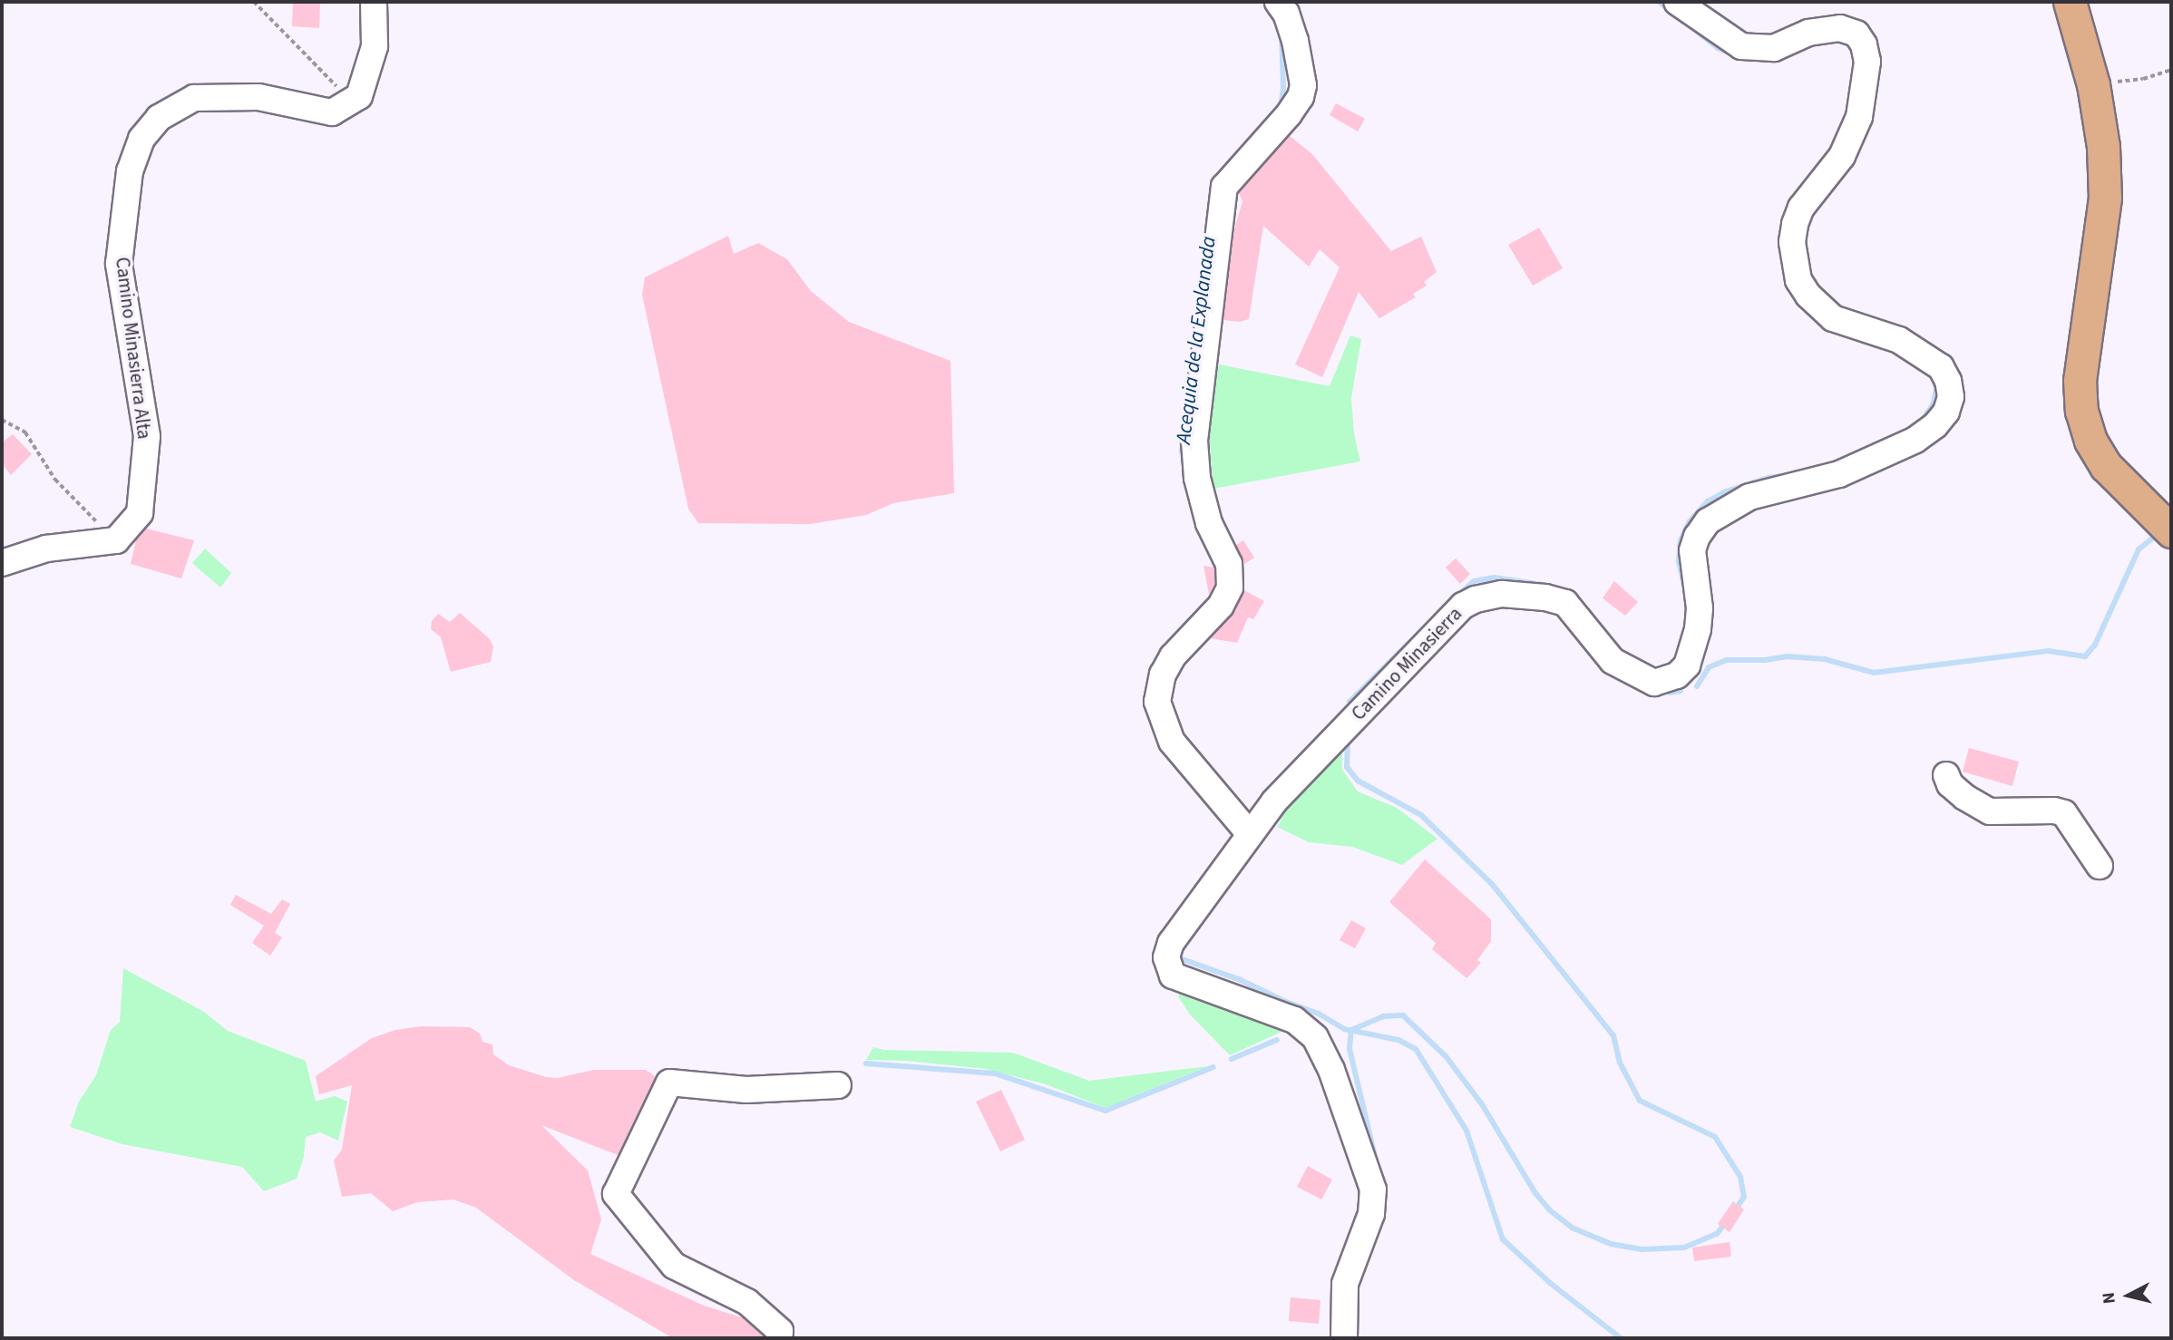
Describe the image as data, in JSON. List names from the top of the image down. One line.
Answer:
{"streets":{"street":["Camino Minasierra Alta","Camino Minasierra"]},"water":["Acequia de la Explanada"],"north":"left"}
